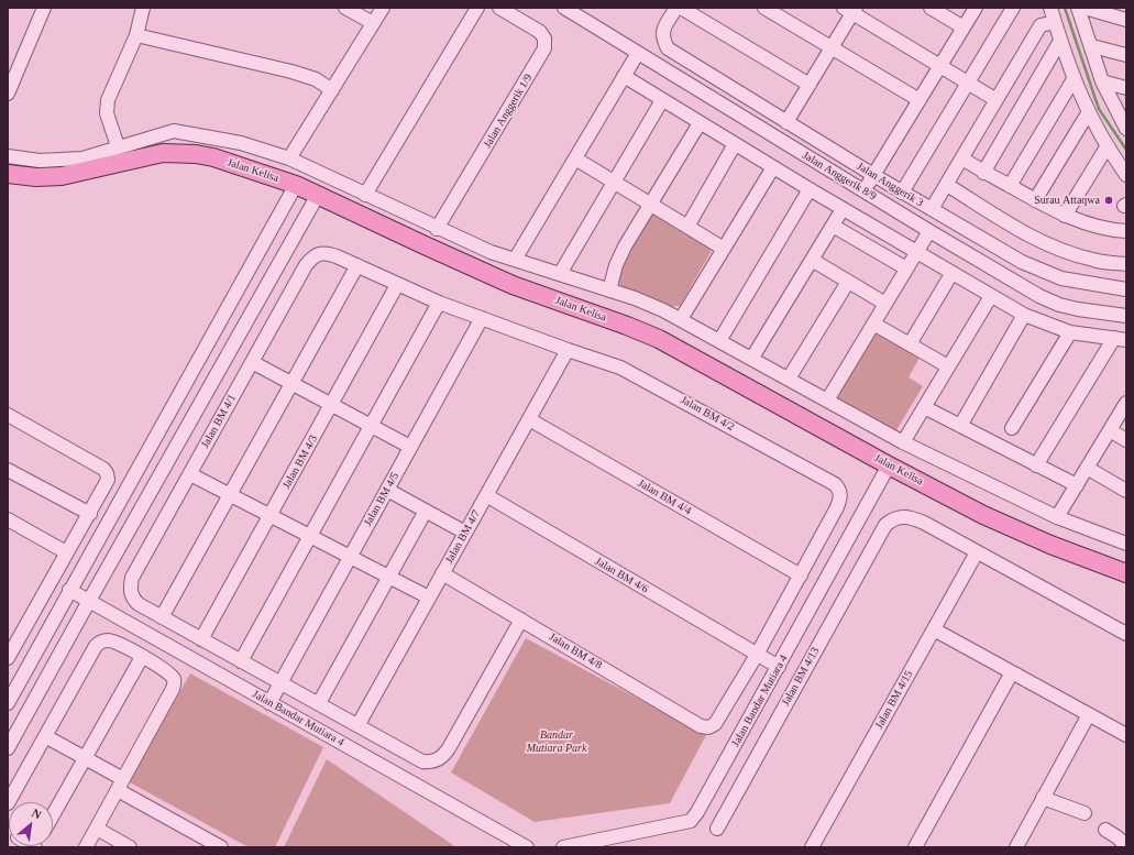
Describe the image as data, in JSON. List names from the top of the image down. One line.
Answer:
{"streets":{"main road":["Jalan Kelisa"],"street":["Jalan Anggerik 1/9","Jalan Anggerik 8/9","Jalan Anggerik 3","Jalan BM 4/2","Jalan BM 4/1","Jalan BM 4/3","Jalan BM 4/4","Jalan BM 4/5","Jalan BM 4/7","Jalan BM 4/6","Jalan BM 4/8","Jalan BM 4/13","Jalan BM 4/15","Jalan Bandar Mutiara 4"]},"crossings":[["Jalan Kelisa","Jalan Bandar Mutiara 4"],["Jalan BM 4/2","Jalan BM 4/1"],["Jalan BM 4/2","Jalan BM 4/3"],["Jalan BM 4/2","Jalan BM 4/4"],["Jalan BM 4/2","Jalan BM 4/5"],["Jalan BM 4/2","Jalan BM 4/7"],["Jalan BM 4/4","Jalan BM 4/7"],["Jalan BM 4/5","Jalan Bandar Mutiara 4"],["Jalan BM 4/7","Jalan BM 4/6"],["Jalan BM 4/7","Jalan BM 4/8"],["Jalan BM 4/6","Jalan BM 4/8"],["Jalan BM 4/6","Jalan Bandar Mutiara 4"],["Jalan BM 4/13","Jalan BM 4/15"]],"parks":["Bandar Mutiara Park"],"places":["Surau Attaqwa"],"north":"top right"}
